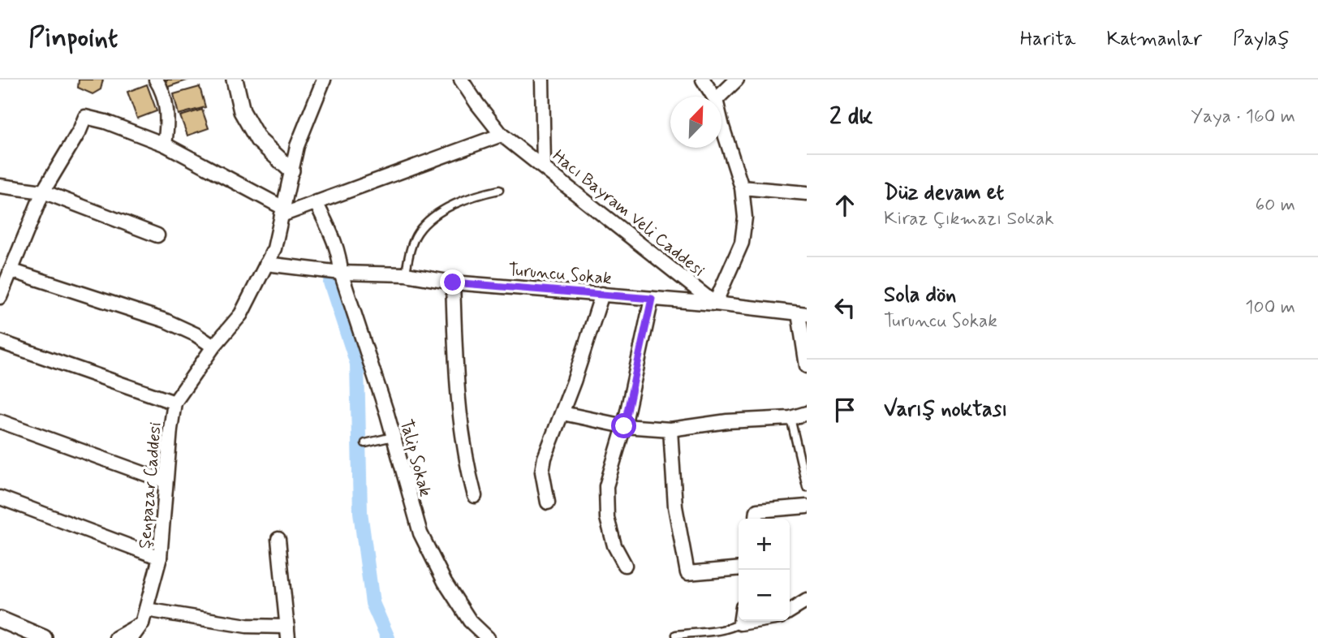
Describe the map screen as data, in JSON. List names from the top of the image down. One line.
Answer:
{"streets":{"street":["Hacı Bayram Veli Caddesi","Turuncu Sokak","Talip Sokak","Şenpazar Caddesi"]},"crossings":[["Hacı Bayram Veli Caddesi","Turuncu Sokak"],["Turuncu Sokak","Talip Sokak"],["Turuncu Sokak","Şenpazar Caddesi"]],"north":"top right","page":{"header":"Pinpoint","nav":["Harita","Katmanlar","Paylaş"],"heading":["2 dk","Yaya · 160 m"],"list":[["Düz devam et","Kiraz Çıkmazı Sokak","60 m"],["Sola dön","Turuncu Sokak","100 m"],"Varış noktası"],"map_buttons":["+","−"]}}
